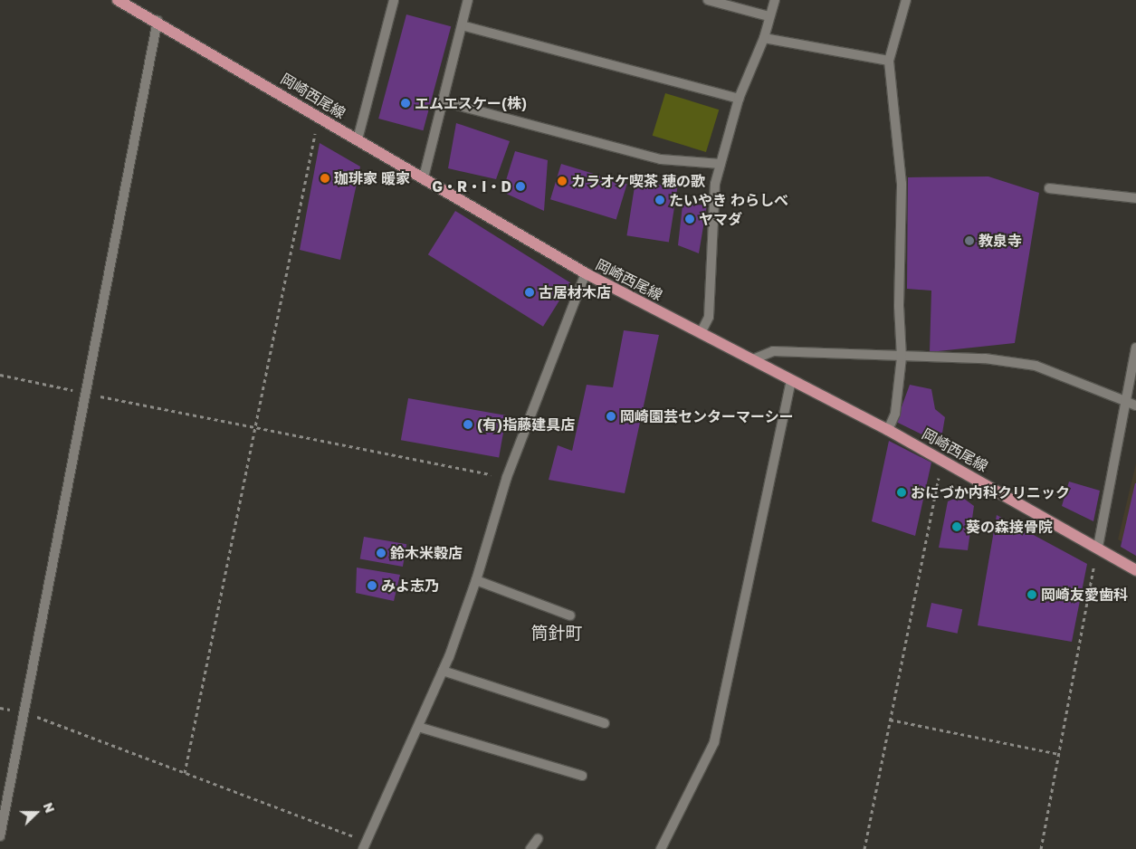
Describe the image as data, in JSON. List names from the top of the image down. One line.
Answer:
{"streets":{"main road":["岡崎西尾線"]},"districts":["筒針町"],"places":["エムエスケー(株)","珈琲家 暖家","カラオケ喫茶 穂の歌","G・R・I・D","たいやき わらしべ","ヤマダ","教泉寺","古居材木店","岡崎園芸センターマーシー","(有)指藤建具店","おにづか内科クリニック","葵の森接骨院","鈴木米穀店","みよ志乃","岡崎友愛歯科"],"north":"right"}
